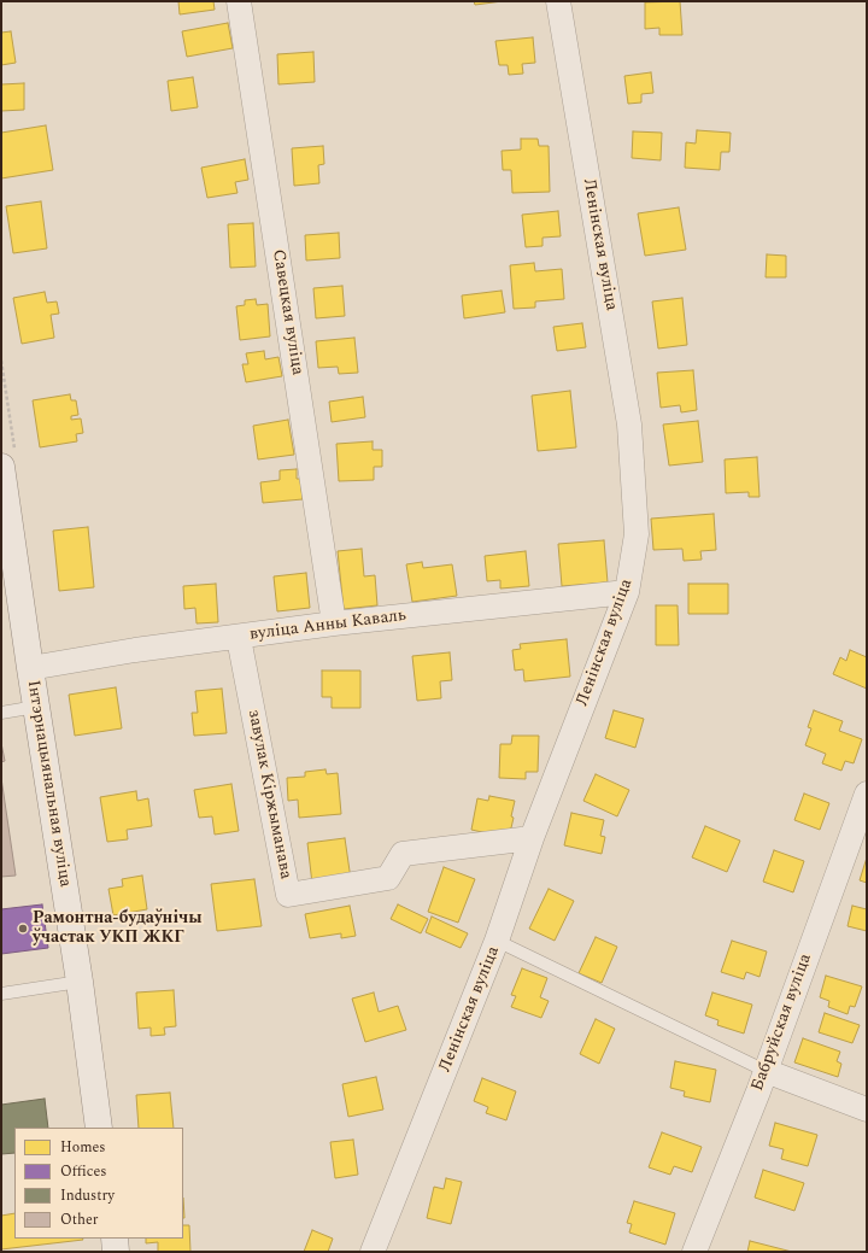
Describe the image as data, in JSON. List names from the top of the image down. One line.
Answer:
{"streets":{"street":["Ленінская вуліца","Савецкая вуліца","вуліца Анны Каваль","Інтэрнацыянальная вуліца","завулак Кіржыманава","Бабруйская вуліца"]},"crossings":[["Ленінская вуліца","вуліца Анны Каваль"],["Ленінская вуліца","завулак Кіржыманава"],["Савецкая вуліца","вуліца Анны Каваль"],["вуліца Анны Каваль","Інтэрнацыянальная вуліца"],["вуліца Анны Каваль","завулак Кіржыманава"]],"places":["Рамонтна-будаўнічы ўчастак УКП ЖКГ"],"legend":["Homes","Offices","Industry","Other"]}
